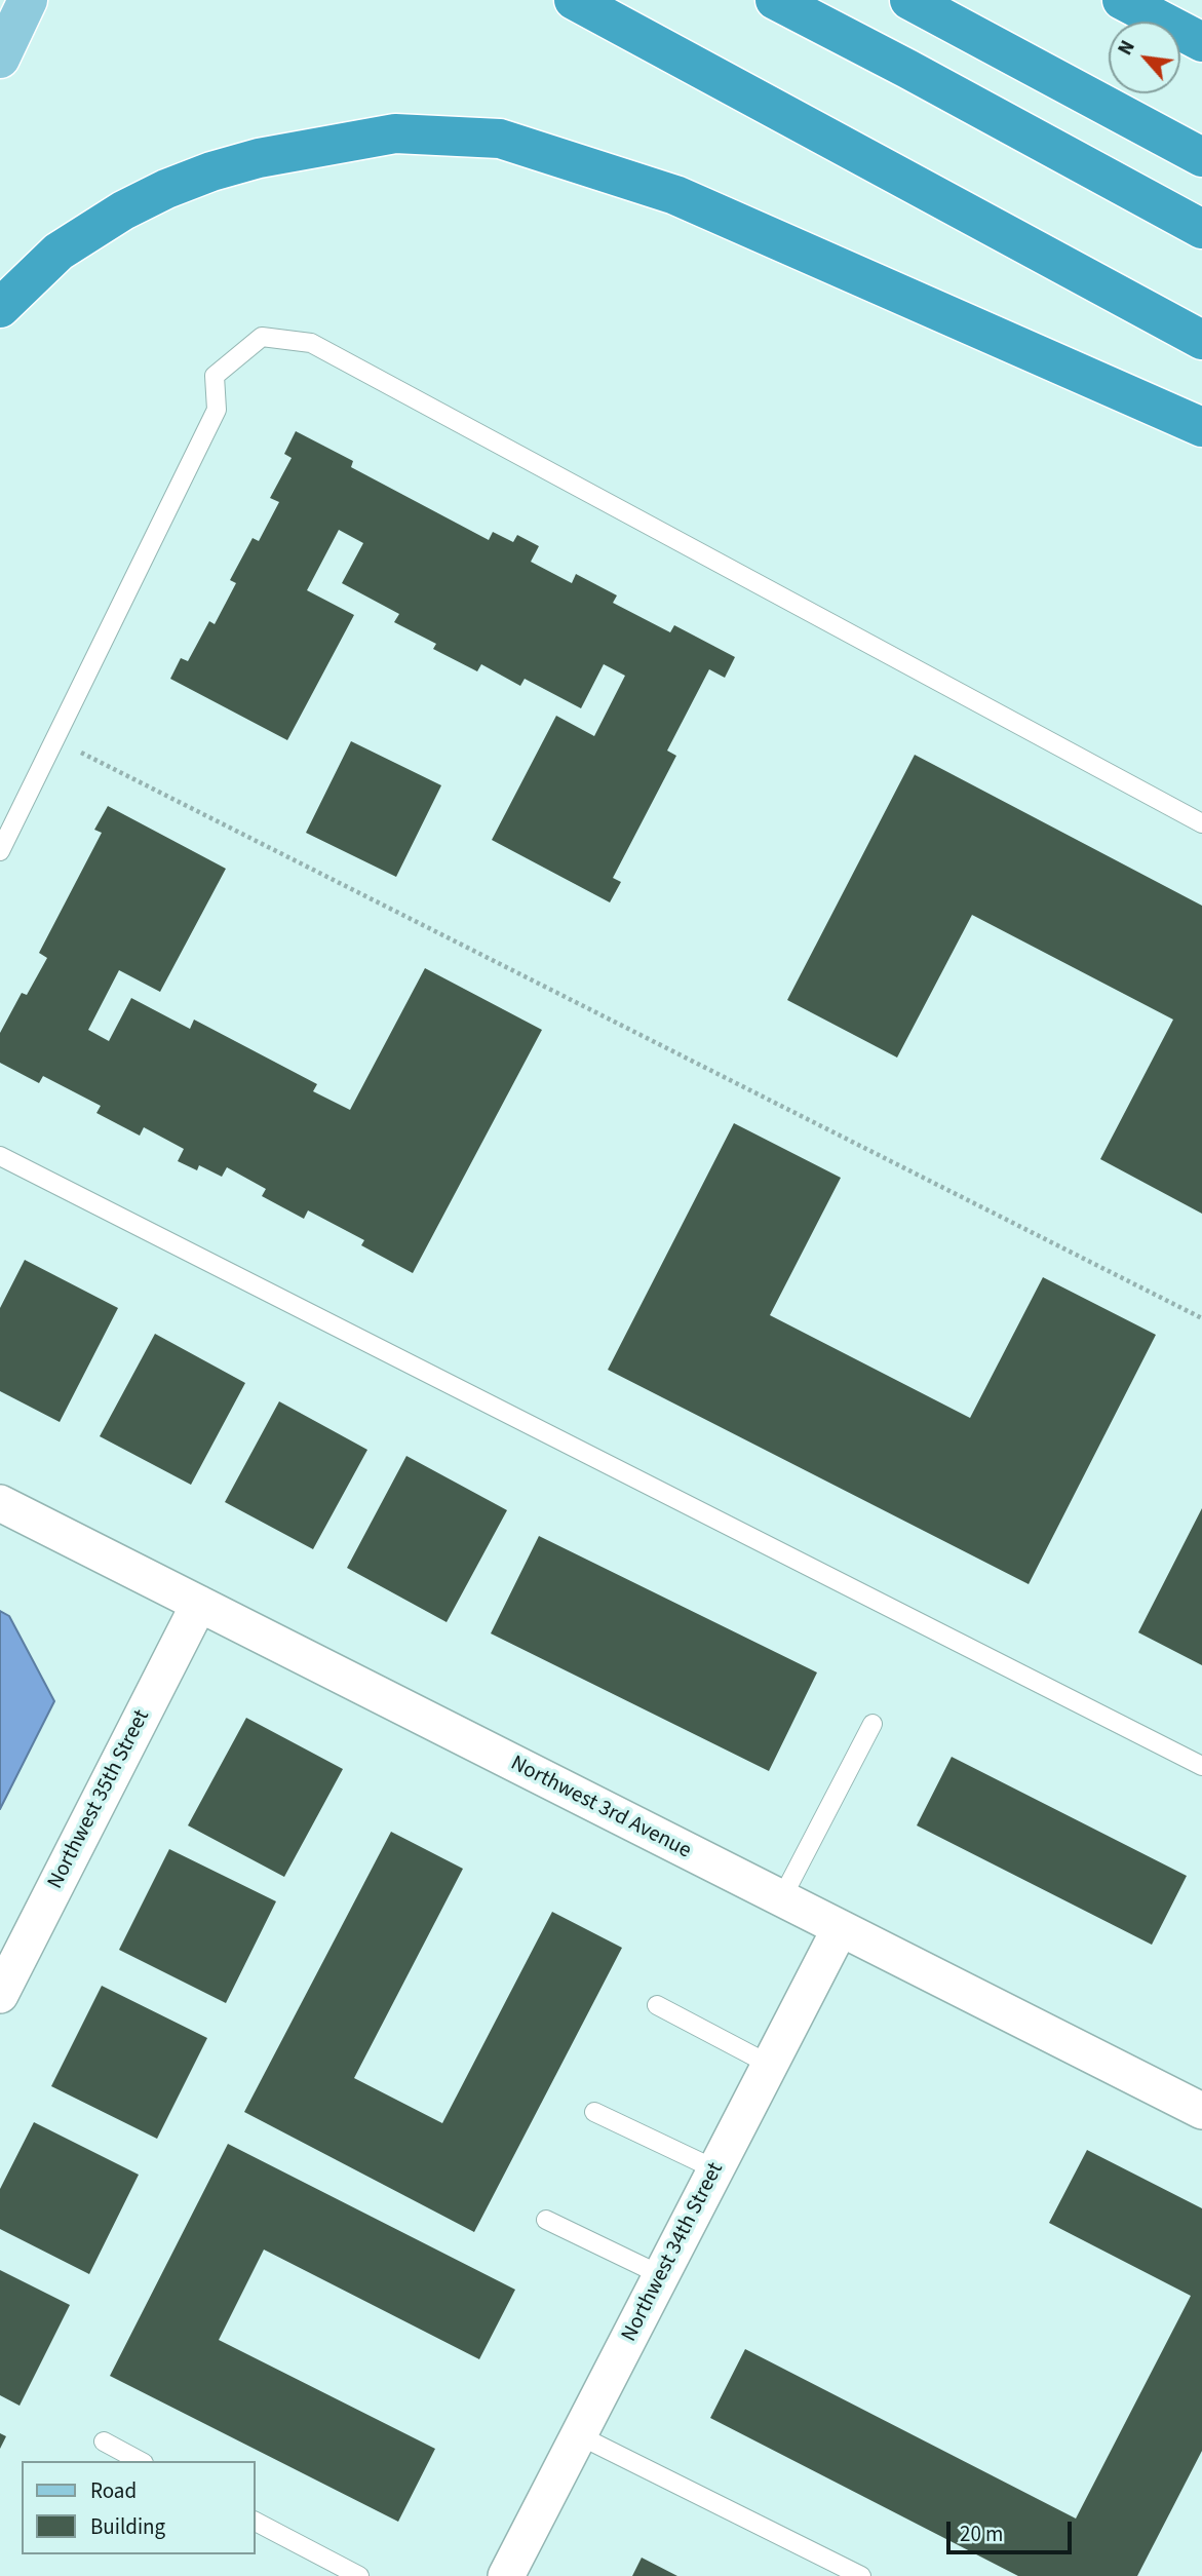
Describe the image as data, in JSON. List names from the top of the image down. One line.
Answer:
{"streets":{"street":["Northwest 35th Street","Northwest 3rd Avenue","Northwest 34th Street"]},"crossings":[["Northwest 35th Street","Northwest 3rd Avenue"],["Northwest 3rd Avenue","Northwest 34th Street"]],"legend":["Road","Building"],"scale_bar":"20 m","north":"top left"}
